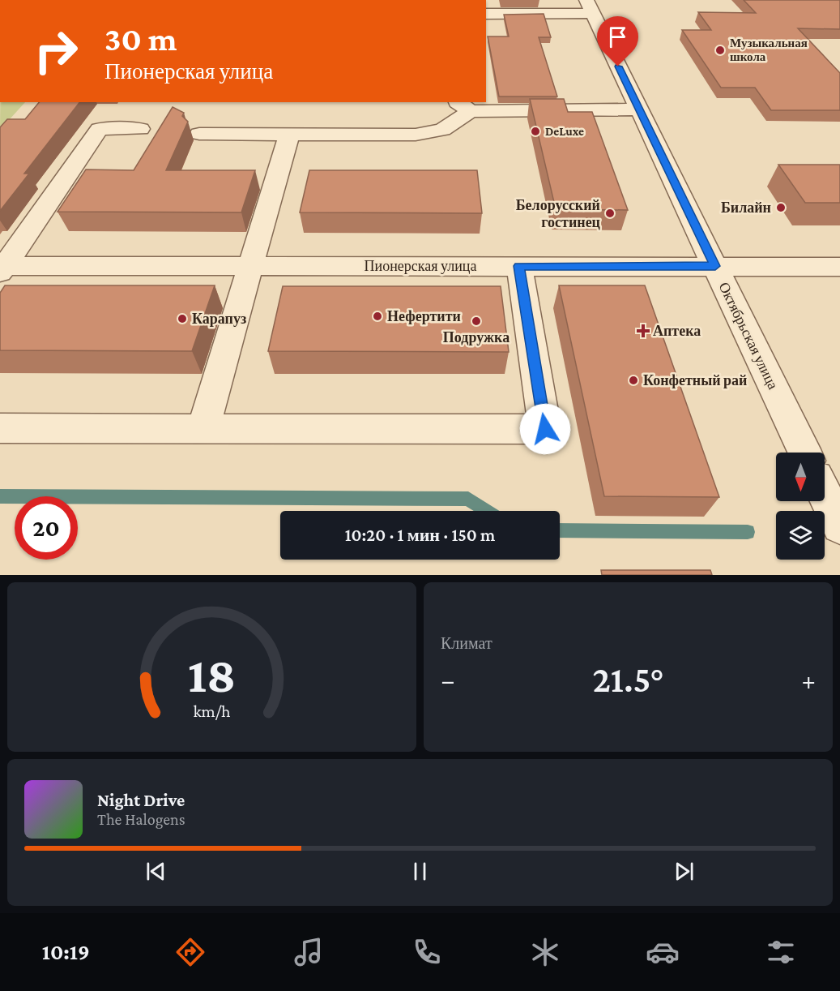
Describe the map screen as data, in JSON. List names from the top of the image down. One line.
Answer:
{"streets":{"street":["Пионерская улица","Октябрьская улица"]},"crossings":[["Пионерская улица","Октябрьская улица"]],"places":{"other":["Музыкальная школа","DeLuxe","Билайн","Белорусский гостинец","Нефертити","Карапуз","Подружка","Конфетный рай"],"health":["Аптека"]},"north":"bottom","page":{"turn":["30 m","Пионерская улица"],"limit":"20","trip":"10:20 · 1 мин · 150 m","tile":"Климат","heat":["−","21.5°","+"],"song":["Night Drive","The Halogens"],"tabs":"10:19","gauge":["18","km/h"]}}
